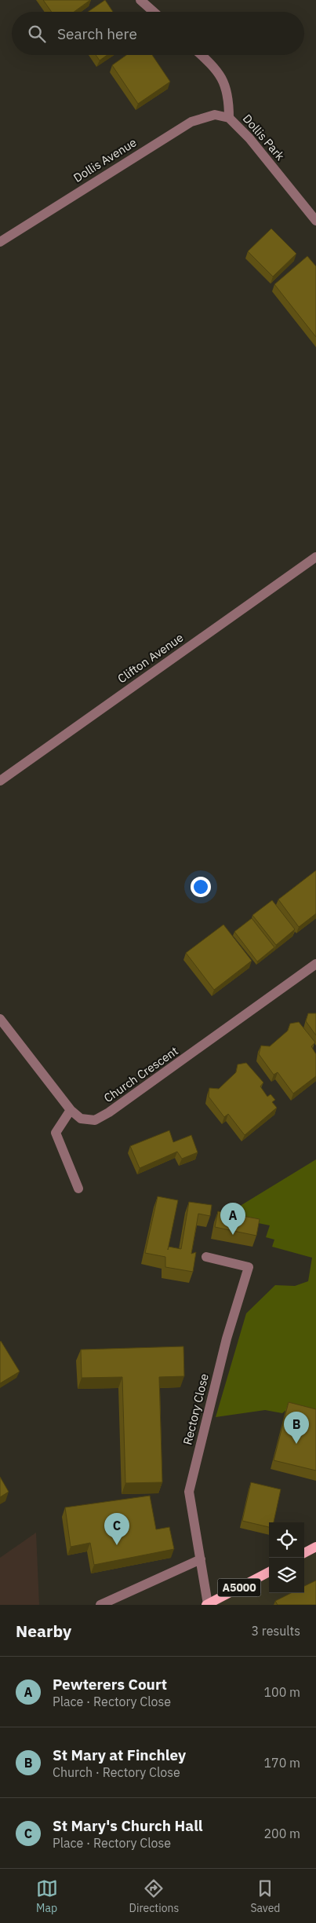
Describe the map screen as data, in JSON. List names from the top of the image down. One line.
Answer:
{"streets":{"main road":["A5000"],"street":["Dollis Park","Dollis Avenue","Clifton Avenue","Church Crescent","Rectory Close"]},"crossings":[["Dollis Park","Dollis Avenue"],["Rectory Close","A5000"]],"page":{"search":"Search here","pins":["A","B","C"],"heading":["Nearby","3 results"],"list":[{"mark":"A","name":"Pewterers Court","note":"Place · Rectory Close","value":"100 m"},{"mark":"B","name":"St Mary at Finchley","note":"Church · Rectory Close","value":"170 m"},{"mark":"C","name":"St Mary's Church Hall","note":"Place · Rectory Close","value":"200 m"}],"nav":["Map","Directions","Saved"]}}
